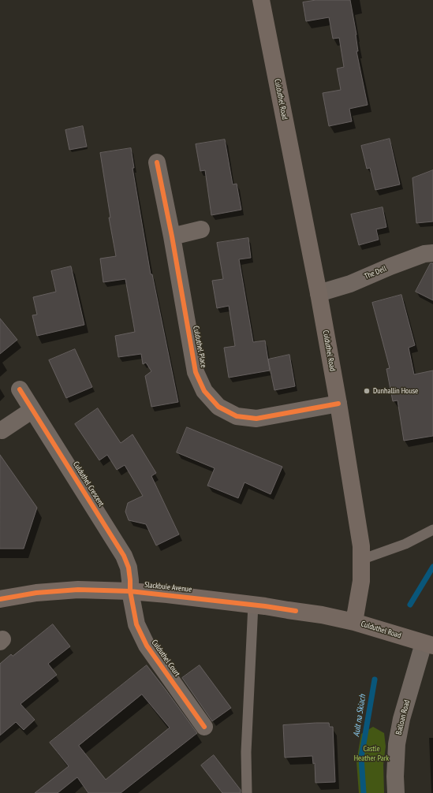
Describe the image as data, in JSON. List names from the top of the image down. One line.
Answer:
{"streets":{"main road":["Culduthel Road","Slackbuie Avenue"],"street":["The Dell","Culduthel Place","Culduthel Crescent","Culduthel Court","Balloan Road"]},"crossings":[["Culduthel Road","The Dell"],["Culduthel Road","Culduthel Place"],["Culduthel Road","Slackbuie Avenue"],["Culduthel Road","Balloan Road"],["Culduthel Crescent","Slackbuie Avenue"],["Culduthel Crescent","Culduthel Court"],["Slackbuie Avenue","Culduthel Court"]],"water":["Ault na Skiach"],"parks":["Castle Heather Park"],"places":["Dunhallin House"]}
